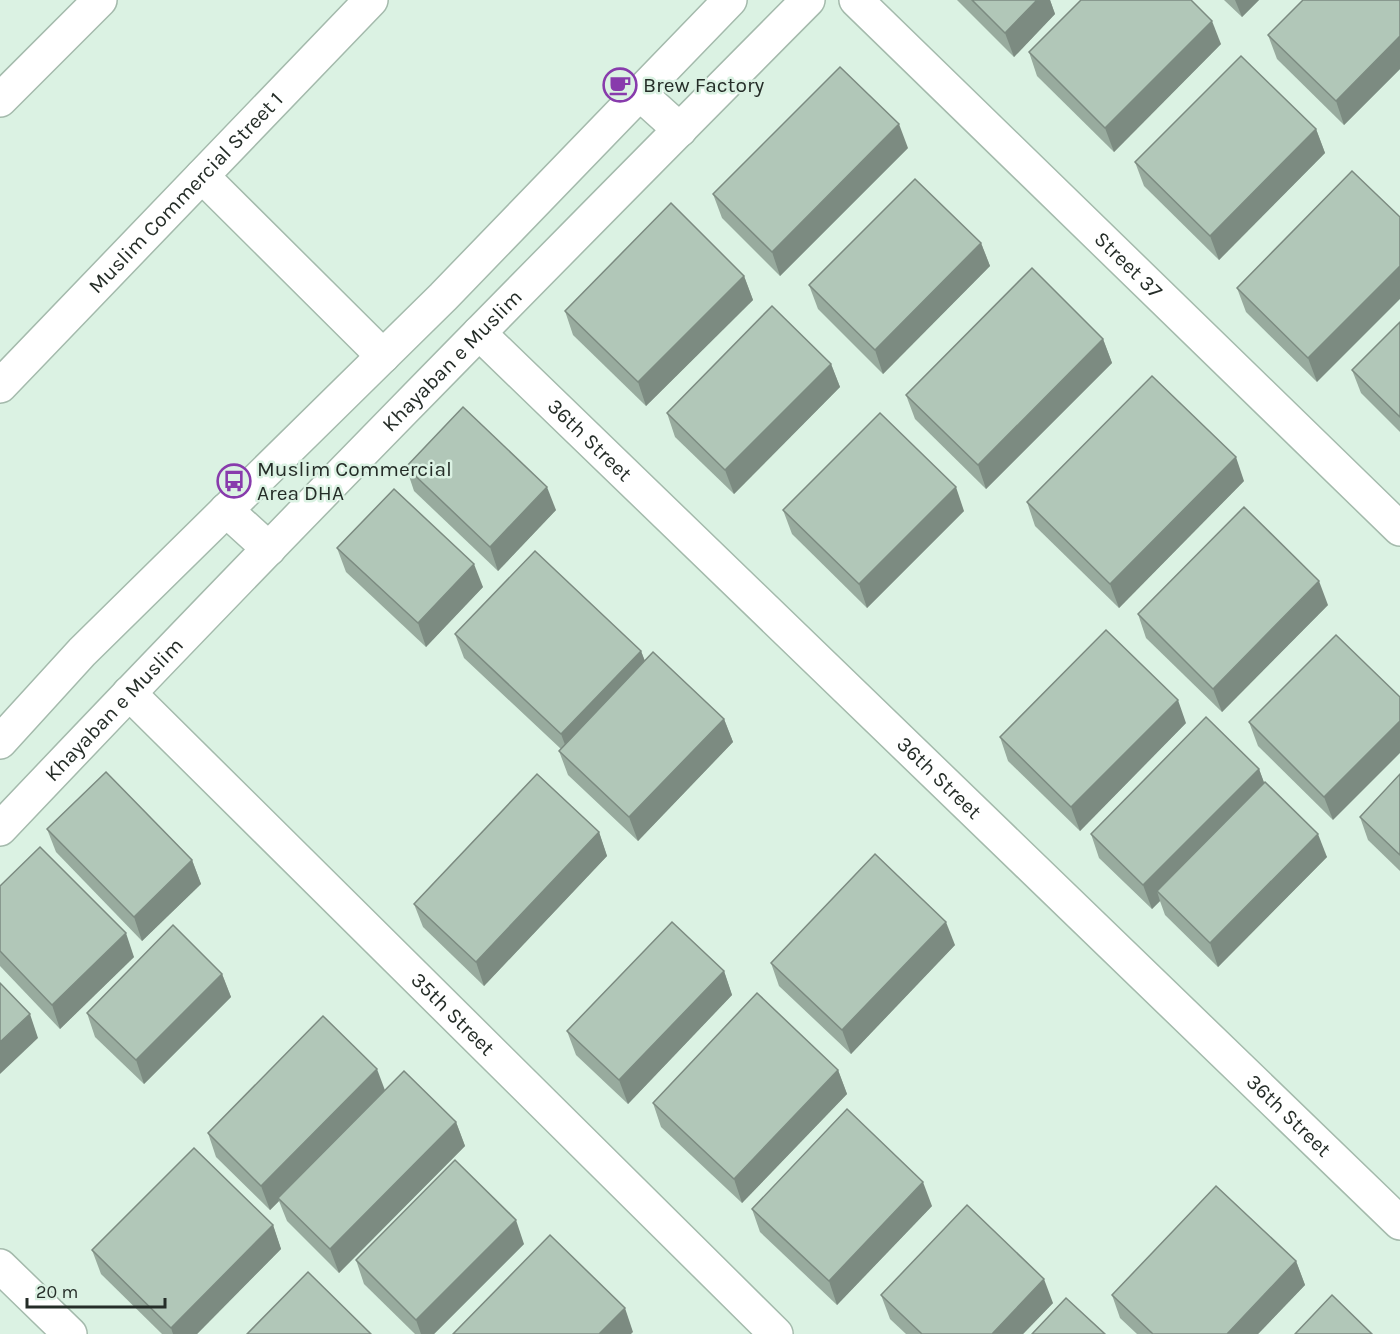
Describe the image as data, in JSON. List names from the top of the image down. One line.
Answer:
{"streets":{"street":["Muslim Commercial Street 1","Street 37","Khayaban e Muslim","36th Street","35th Street"]},"crossings":[["Khayaban e Muslim","36th Street"],["Khayaban e Muslim","35th Street"]],"places":{"cafe":["Brew Factory"],"bus stop":["Muslim Commercial Area DHA"]},"scale_bar":"20 m"}
